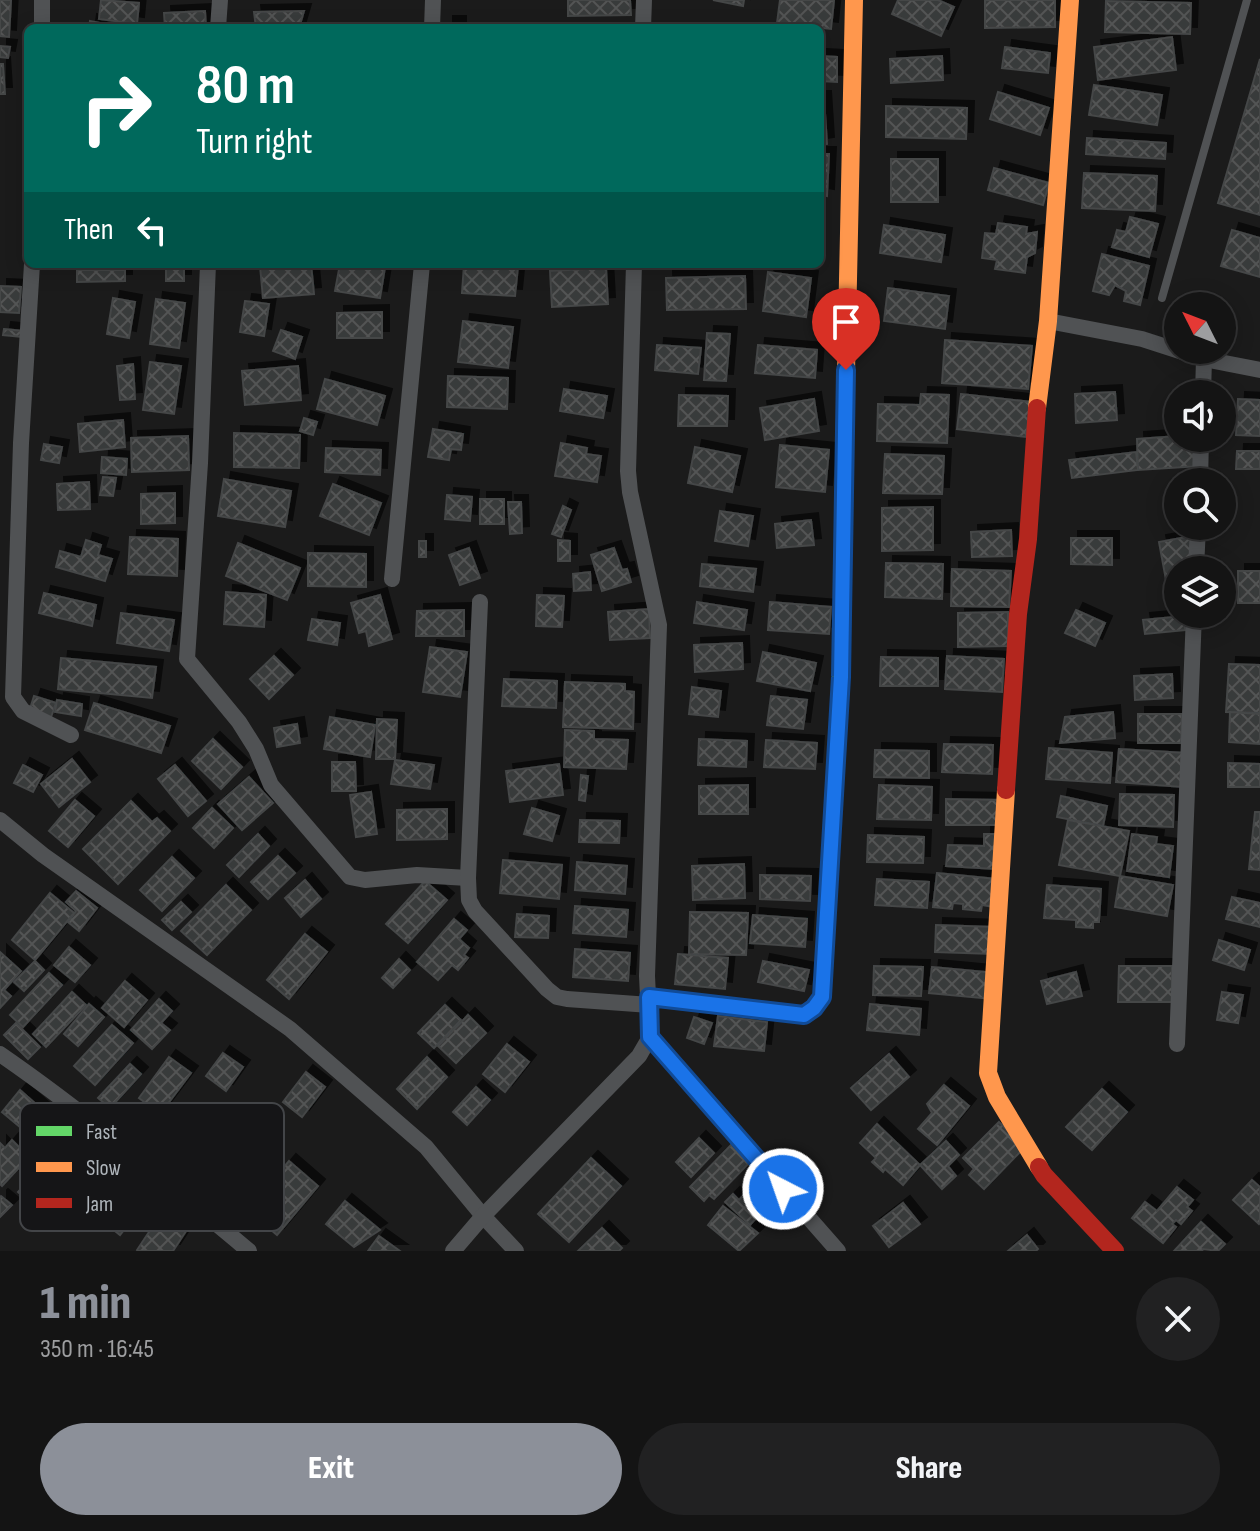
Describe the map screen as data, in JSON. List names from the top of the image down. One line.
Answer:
{"legend":["Fast","Slow","Jam"],"north":"top left","page":{"turn":["80 m","Turn right"],"then":"Then","heading":["1 min","350 m · 16:45"],"buttons":["Exit","Share"]}}
